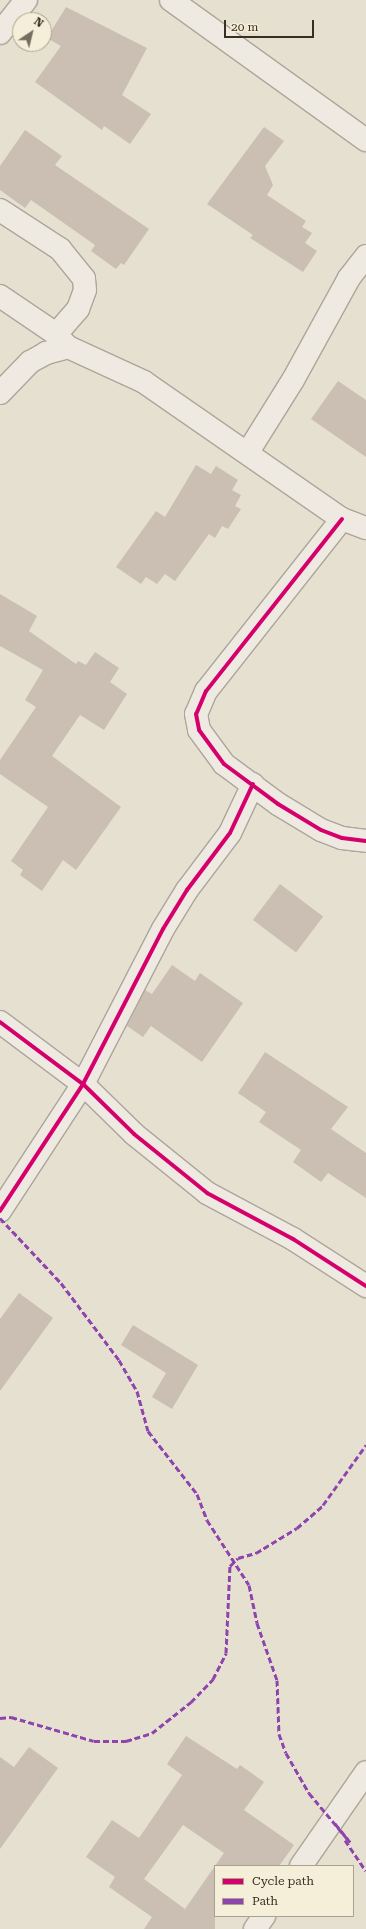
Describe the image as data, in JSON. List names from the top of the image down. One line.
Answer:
{"legend":["Cycle path","Path"],"scale_bar":"20 m","north":"top right"}
